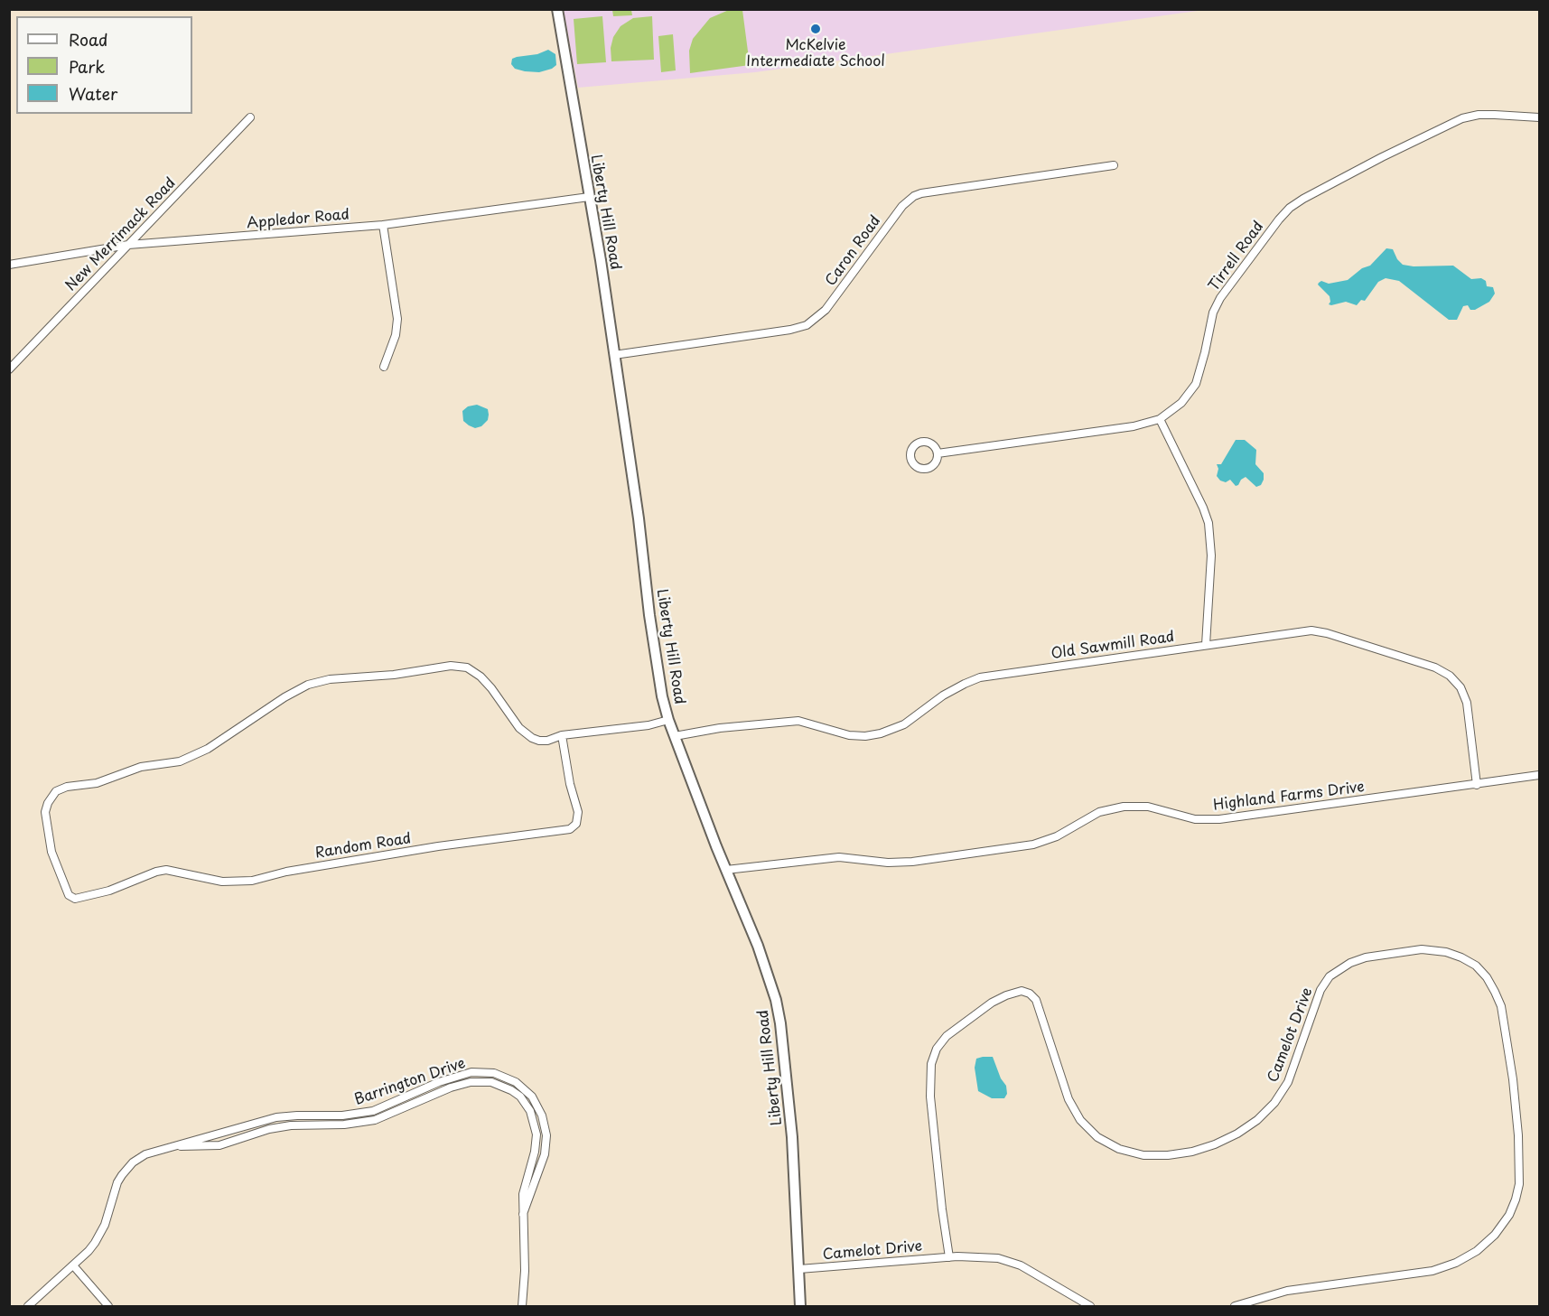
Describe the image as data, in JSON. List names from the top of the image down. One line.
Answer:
{"streets":{"street":["Liberty Hill Road","Appledor Road","New Merrimack Road","Caron Road","Tirrell Road","Old Sawmill Road","Highland Farms Drive","Random Road","Camelot Drive","Barrington Drive"]},"crossings":[["Liberty Hill Road","Appledor Road"],["Liberty Hill Road","Caron Road"],["Liberty Hill Road","Old Sawmill Road"],["Liberty Hill Road","Highland Farms Drive"],["Liberty Hill Road","Camelot Drive"],["Appledor Road","New Merrimack Road"],["Old Sawmill Road","Highland Farms Drive"]],"places":["McKelvie Intermediate School"],"legend":["Road","Park","Water"]}
